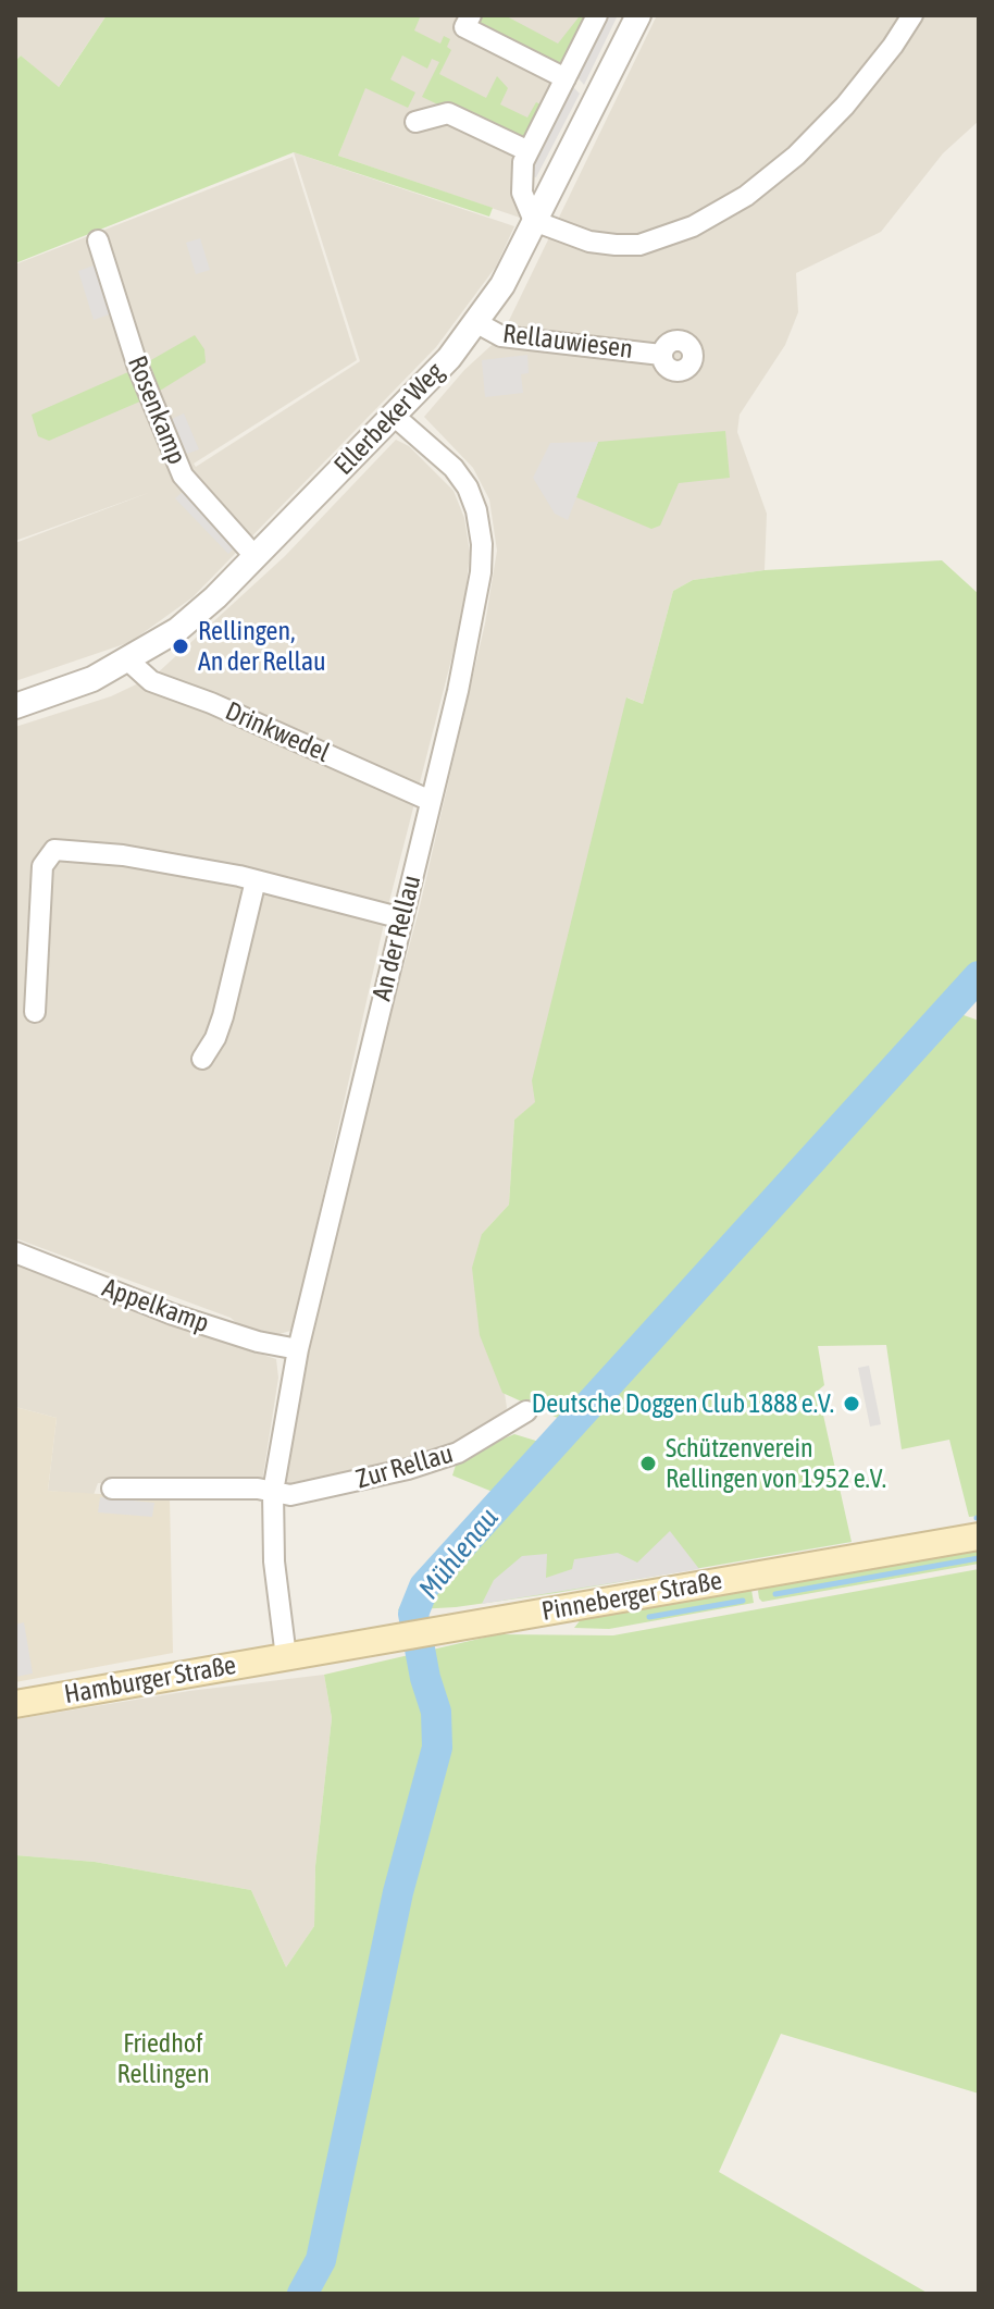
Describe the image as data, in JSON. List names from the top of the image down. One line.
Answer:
{"streets":{"main road":["Pinneberger Straße","Hamburger Straße"],"street":["Rellauwiesen","Rosenkamp","Ellerbeker Weg","Drinkwedel","An der Rellau","Appelkamp","Zur Rellau"]},"crossings":[["Rellauwiesen","Ellerbeker Weg"],["Rosenkamp","Ellerbeker Weg"],["Ellerbeker Weg","Drinkwedel"],["Ellerbeker Weg","An der Rellau"],["Drinkwedel","An der Rellau"],["An der Rellau","Appelkamp"],["An der Rellau","Zur Rellau"],["An der Rellau","Pinneberger Straße"],["An der Rellau","Hamburger Straße"],["Pinneberger Straße","Hamburger Straße"]],"water":["Mühlenau"],"parks":["Friedhof Rellingen"],"places":["Rellingen, An der Rellau","Deutsche Doggen Club 1888 e.V.","Schützenverein Rellingen von 1952 e.V."]}
